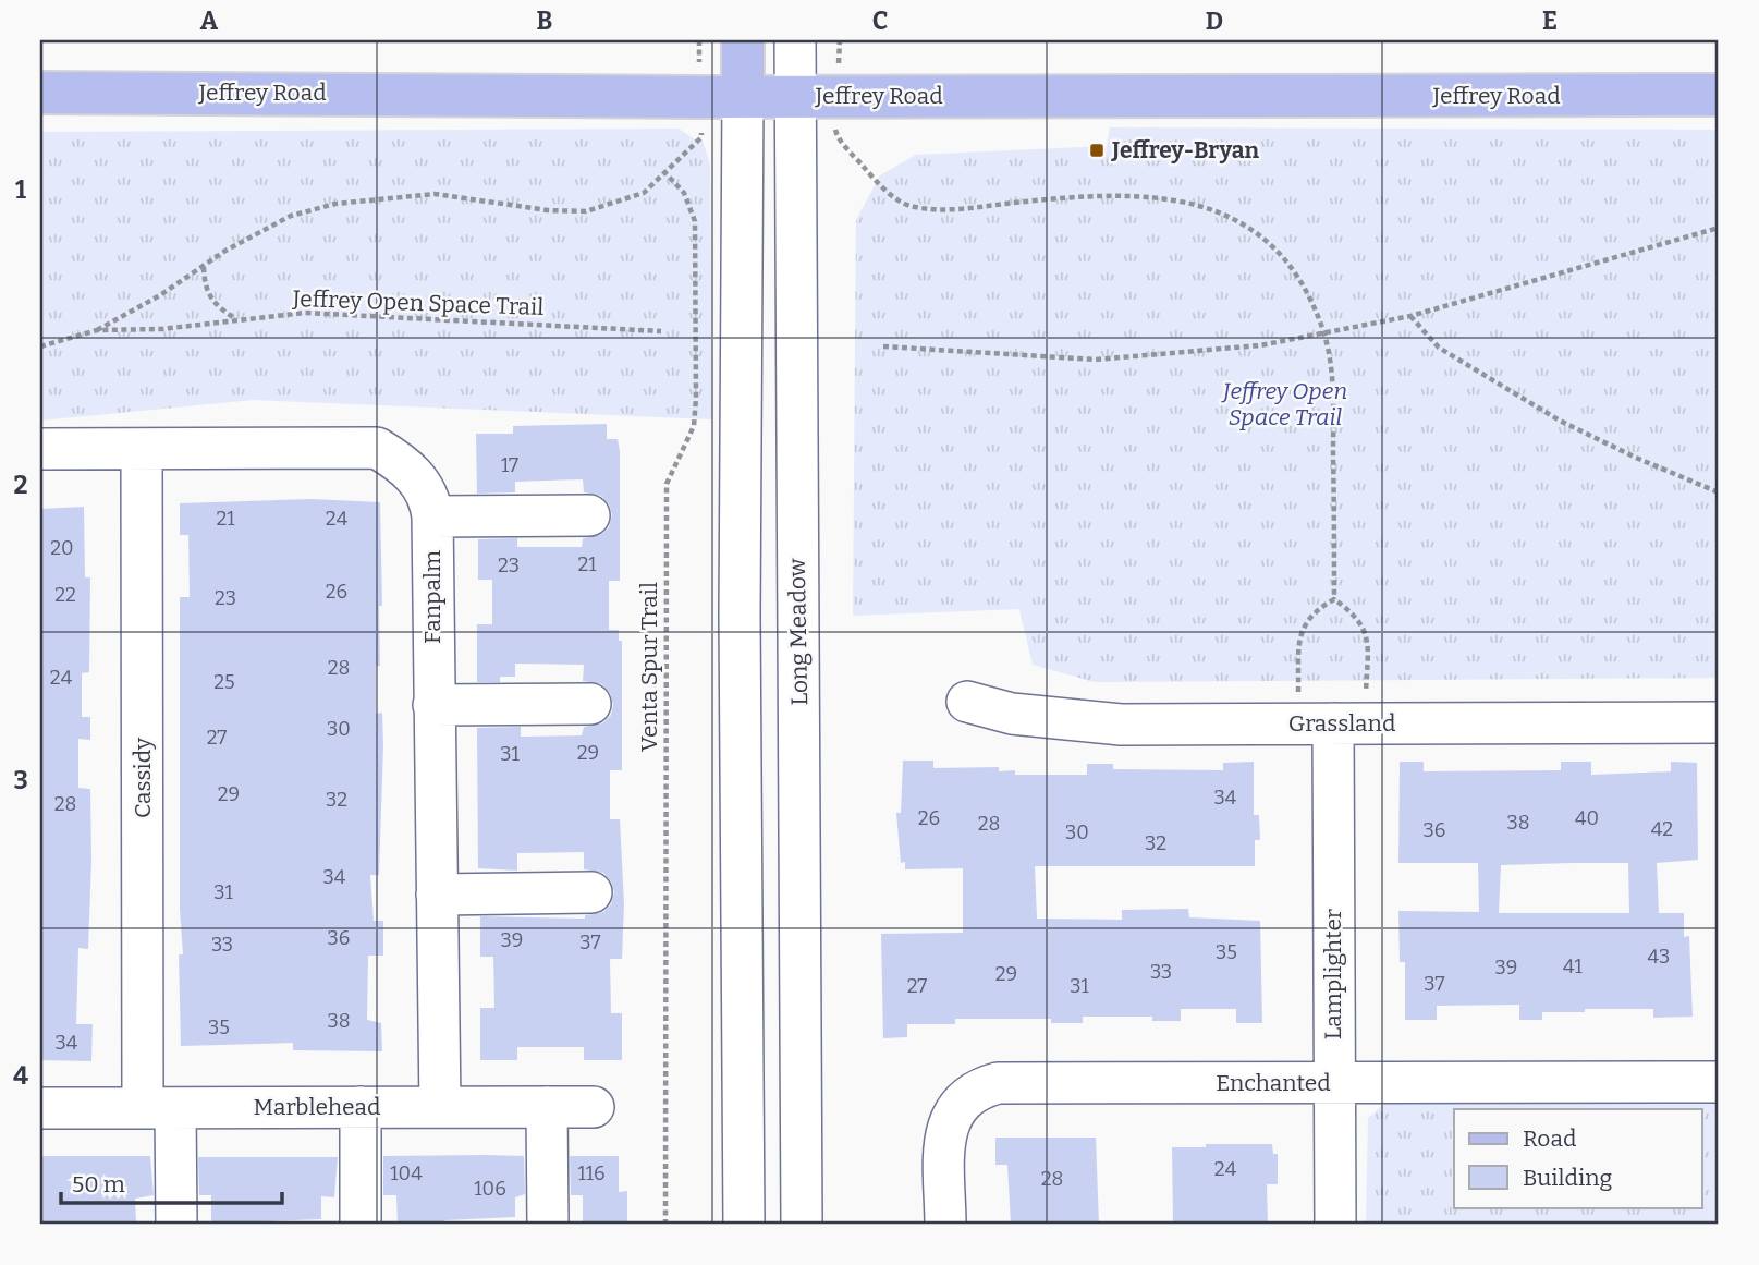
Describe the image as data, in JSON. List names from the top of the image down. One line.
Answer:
{"streets":{"main road":["Jeffrey Road"],"street":["Fanpalm","Long Meadow","Grassland","Cassidy","Lamplighter","Enchanted","Marblehead"],"path":["Jeffrey Open Space Trail","Venta Spur Trail"]},"crossings":[["Jeffrey Road","Long Meadow"],["Fanpalm","Cassidy"],["Fanpalm","Marblehead"],["Grassland","Lamplighter"],["Cassidy","Marblehead"],["Lamplighter","Enchanted"]],"parks":["Jeffrey Open Space Trail"],"places":{"transit":["Jeffrey-Bryan"]},"house_numbers":["17","21","24","20","21","23","26","22","23","28","24","25","30","27","29","31","29","34","32","28","26","40","38","28","42","36","30","32","34","31","36","39","37","33","35","43","41","39","33","29","37","27","31","38","35","34","24","104","116","28","106"],"legend":["Road","Building"],"scale_bar":"50 m","grid":{"columns":["A","B","C","D","E"],"rows":["1","2","3","4"]}}
